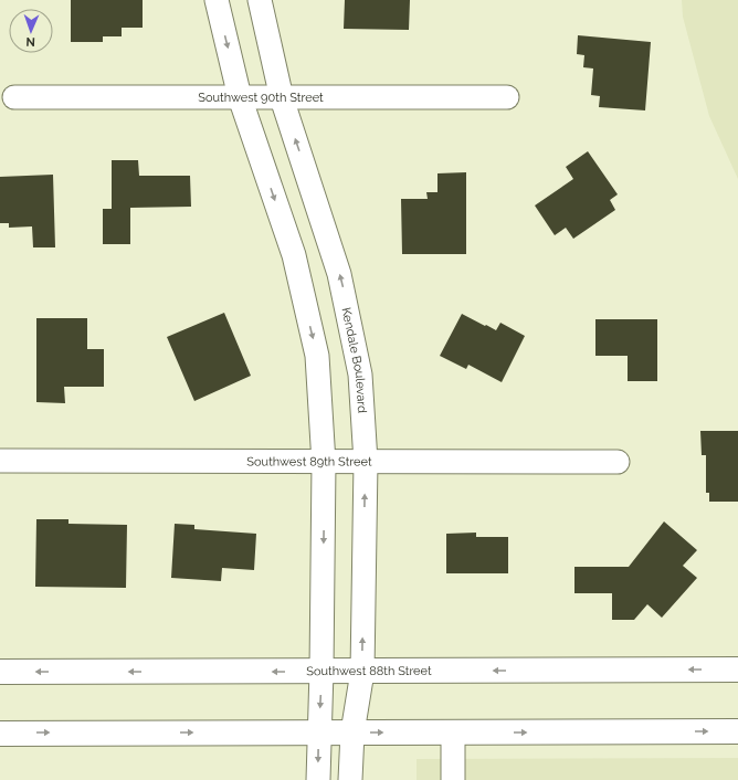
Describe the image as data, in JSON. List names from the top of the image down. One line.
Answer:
{"streets":{"main road":["Southwest 88th Street"],"street":["Southwest 90th Street","Kendale Boulevard","Southwest 89th Street"]},"crossings":[["Southwest 90th Street","Kendale Boulevard"],["Kendale Boulevard","Southwest 89th Street"],["Kendale Boulevard","Southwest 88th Street"]],"north":"bottom"}
